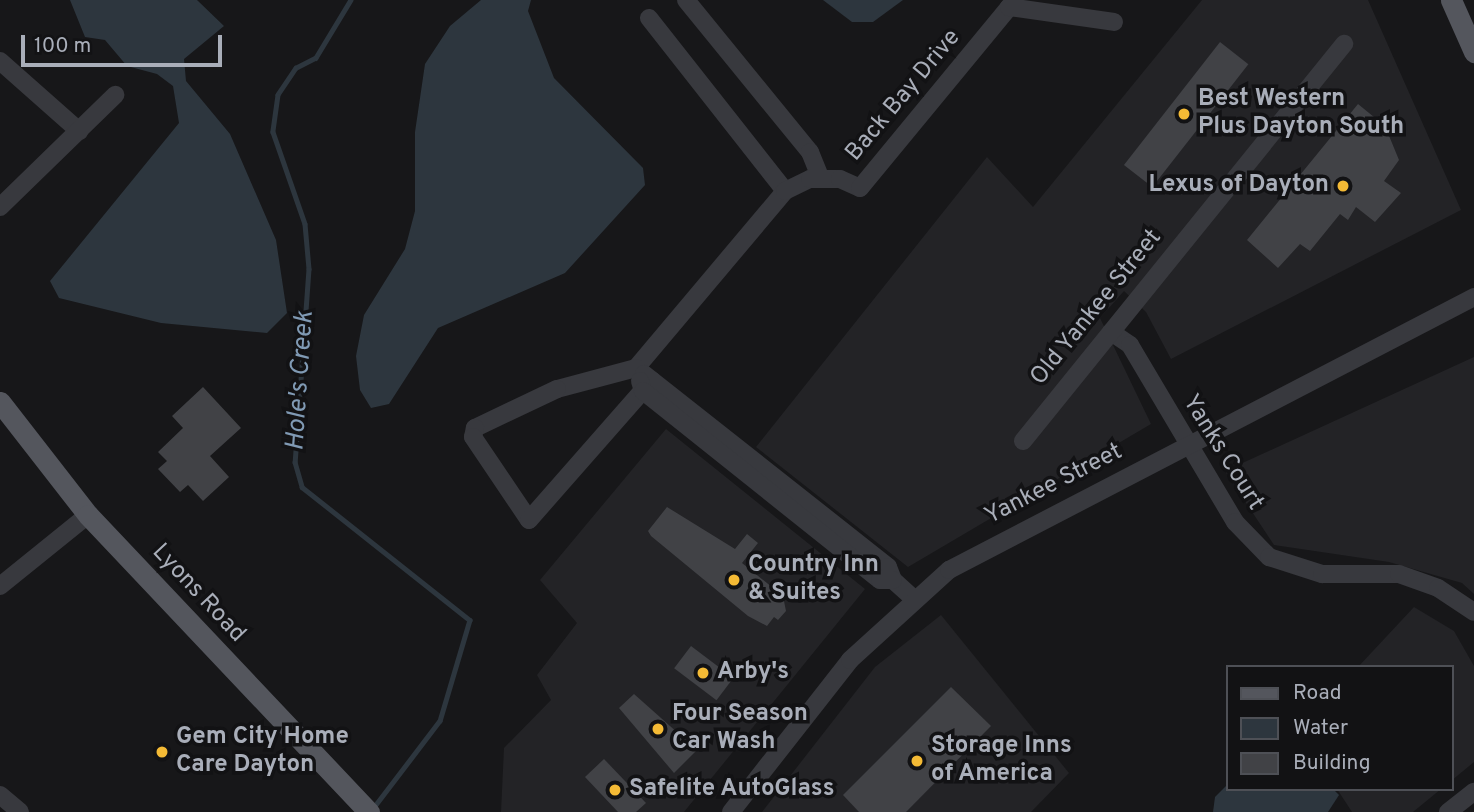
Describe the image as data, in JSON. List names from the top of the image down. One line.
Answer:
{"streets":{"main road":["Lyons Road"],"street":["Back Bay Drive","Old Yankee Street","Yanks Court","Yankee Street"]},"crossings":[["Old Yankee Street","Yanks Court"],["Yanks Court","Yankee Street"]],"water":["Hole's Creek"],"places":["Best Western Plus Dayton South","Lexus of Dayton","Country Inn & Suites","Arby's","Four Season Car Wash","Gem City Home Care Dayton","Storage Inns of America","Safelite AutoGlass"],"legend":["Road","Water","Building"],"scale_bar":"100 m"}
